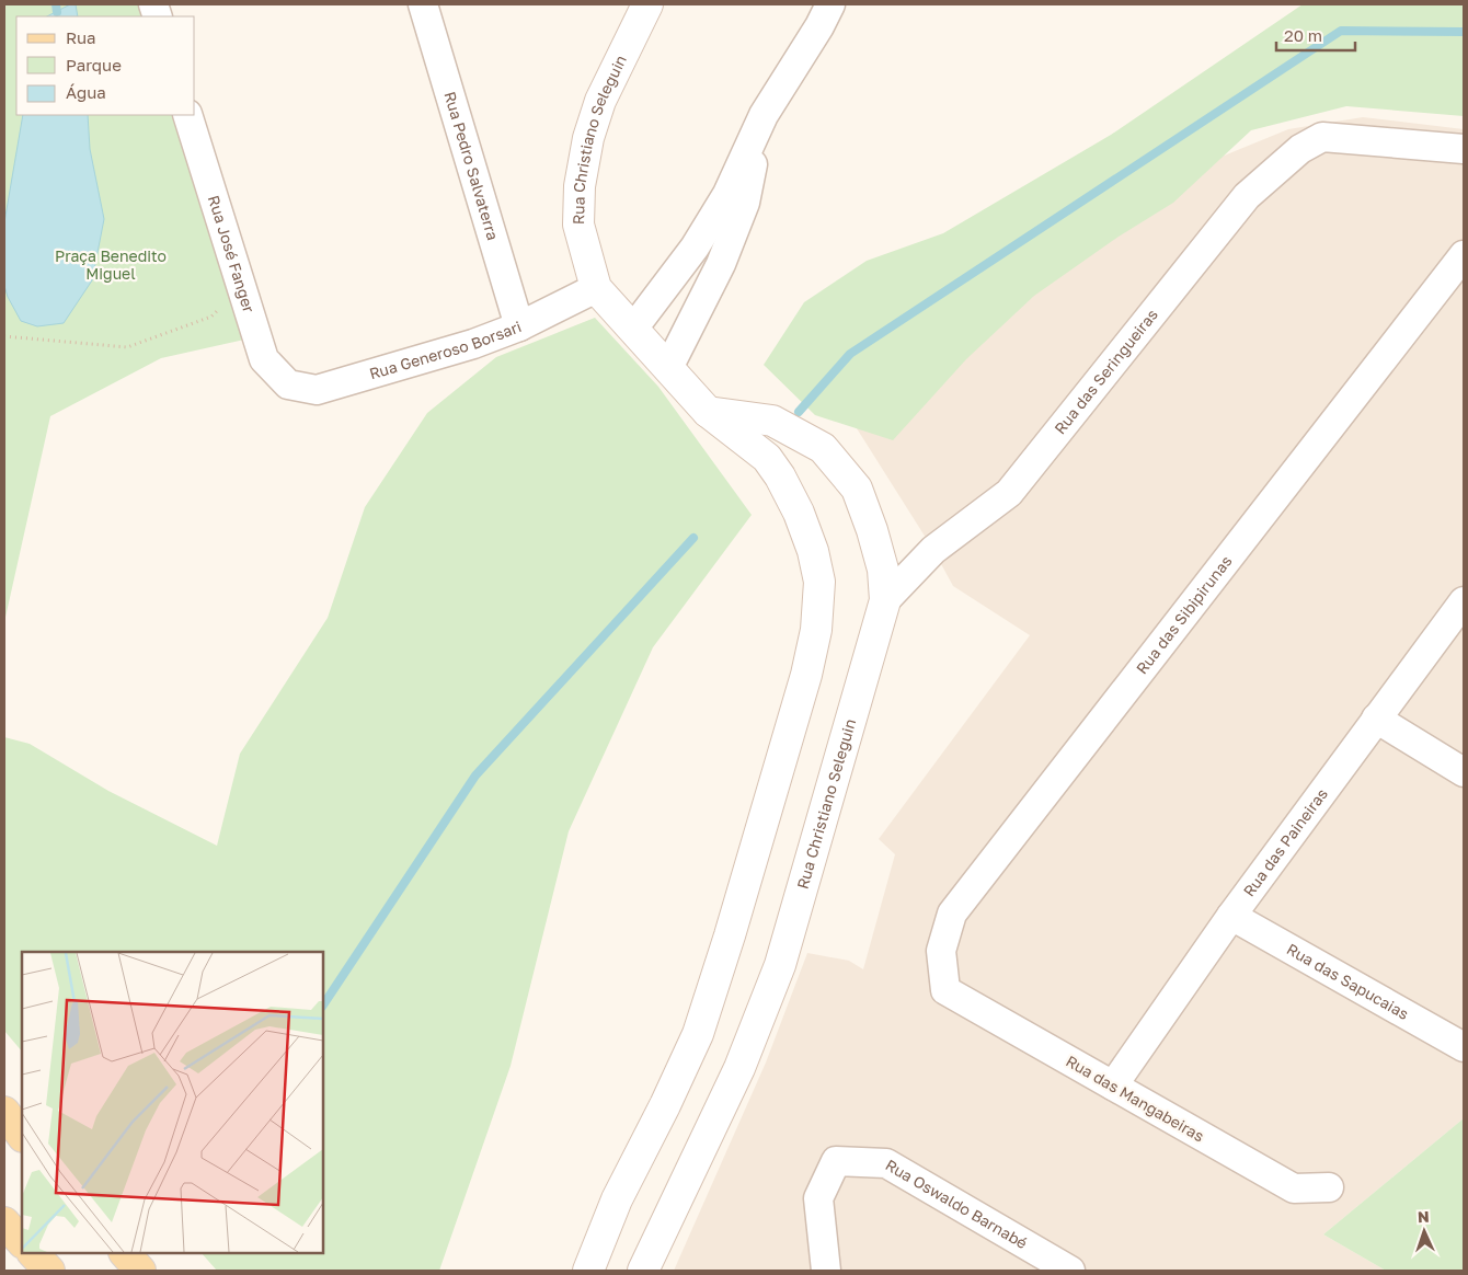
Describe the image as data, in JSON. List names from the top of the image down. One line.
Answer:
{"streets":{"main road":["Rua Christiano Seleguin"],"street":["Rua Pedro Salvaterra","Rua José Fanger","Rua Generoso Borsari","Rua das Seringueiras","Rua das Sibipirunas","Rua das Paineiras","Rua das Sapucaias","Rua das Mangabeiras","Rua Oswaldo Barnabé"]},"crossings":[["Rua Christiano Seleguin","Rua Generoso Borsari"],["Rua Christiano Seleguin","Rua das Seringueiras"],["Rua Pedro Salvaterra","Rua Generoso Borsari"],["Rua José Fanger","Rua Generoso Borsari"],["Rua das Sibipirunas","Rua das Mangabeiras"],["Rua das Paineiras","Rua das Sapucaias"],["Rua das Paineiras","Rua das Mangabeiras"]],"parks":["Praça Benedito Miguel"],"legend":["Rua","Parque","Água"],"scale_bar":"20 m","north":"top"}
